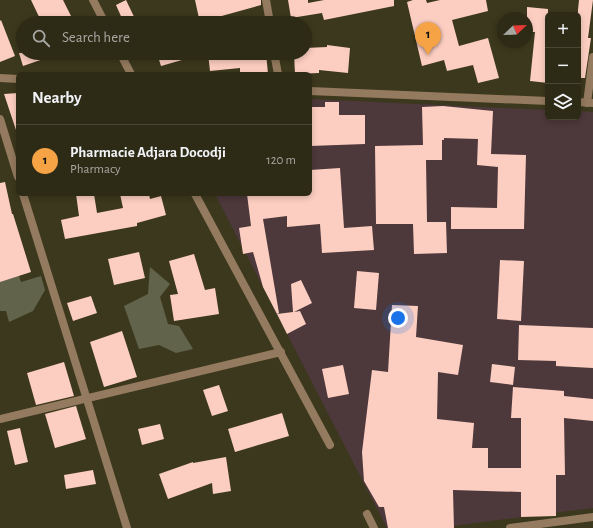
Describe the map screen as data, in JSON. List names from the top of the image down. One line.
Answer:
{"north":"top right","page":{"map_buttons":["+","−"],"search":"Search here","pins":"1","heading":"Nearby","list":[{"mark":"1","name":"Pharmacie Adjara Docodji","note":"Pharmacy","value":"120 m"}]}}
